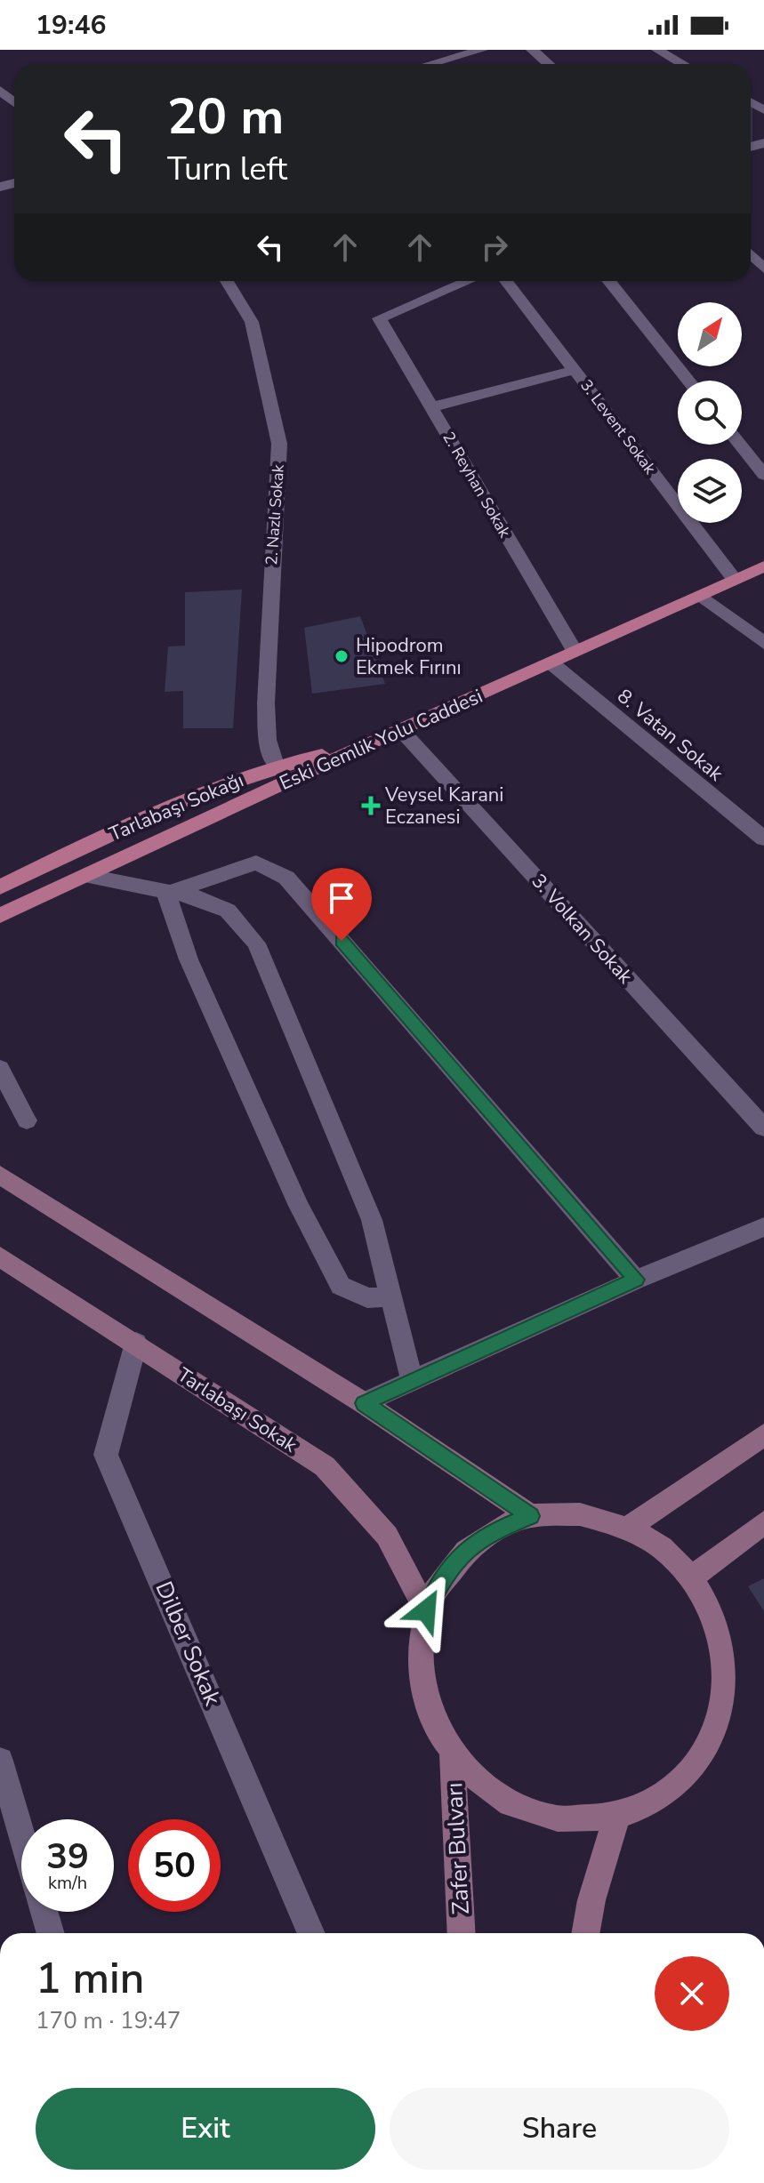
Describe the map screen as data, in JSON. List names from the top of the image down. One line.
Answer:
{"streets":{"main road":["Eski Gemlik Yolu Caddesi","Tarlabaşı Sokağı","Tarlabaşı Sokak","Zafer Bulvarı"],"street":["3. Levent Sokak","2. Reyhan Sokak","2. Nazlı Sokak","8. Vatan Sokak","3. Volkan Sokak","Dilber Sokak"]},"crossings":[["3. Levent Sokak","Eski Gemlik Yolu Caddesi"],["2. Reyhan Sokak","Eski Gemlik Yolu Caddesi"],["2. Nazlı Sokak","Tarlabaşı Sokağı"],["8. Vatan Sokak","Eski Gemlik Yolu Caddesi"],["Eski Gemlik Yolu Caddesi","Tarlabaşı Sokağı"],["Eski Gemlik Yolu Caddesi","3. Volkan Sokak"],["Tarlabaşı Sokak","Dilber Sokak"]],"places":{"other":["Hipodrom Ekmek Fırını"],"health":["Veysel Karani Eczanesi"]},"north":"top right","page":{"status":"19:46","turn":["20 m","Turn left"],"speed":"39 km/h","limit":"50","heading":["1 min","170 m · 19:47"],"buttons":["Exit","Share"]}}
